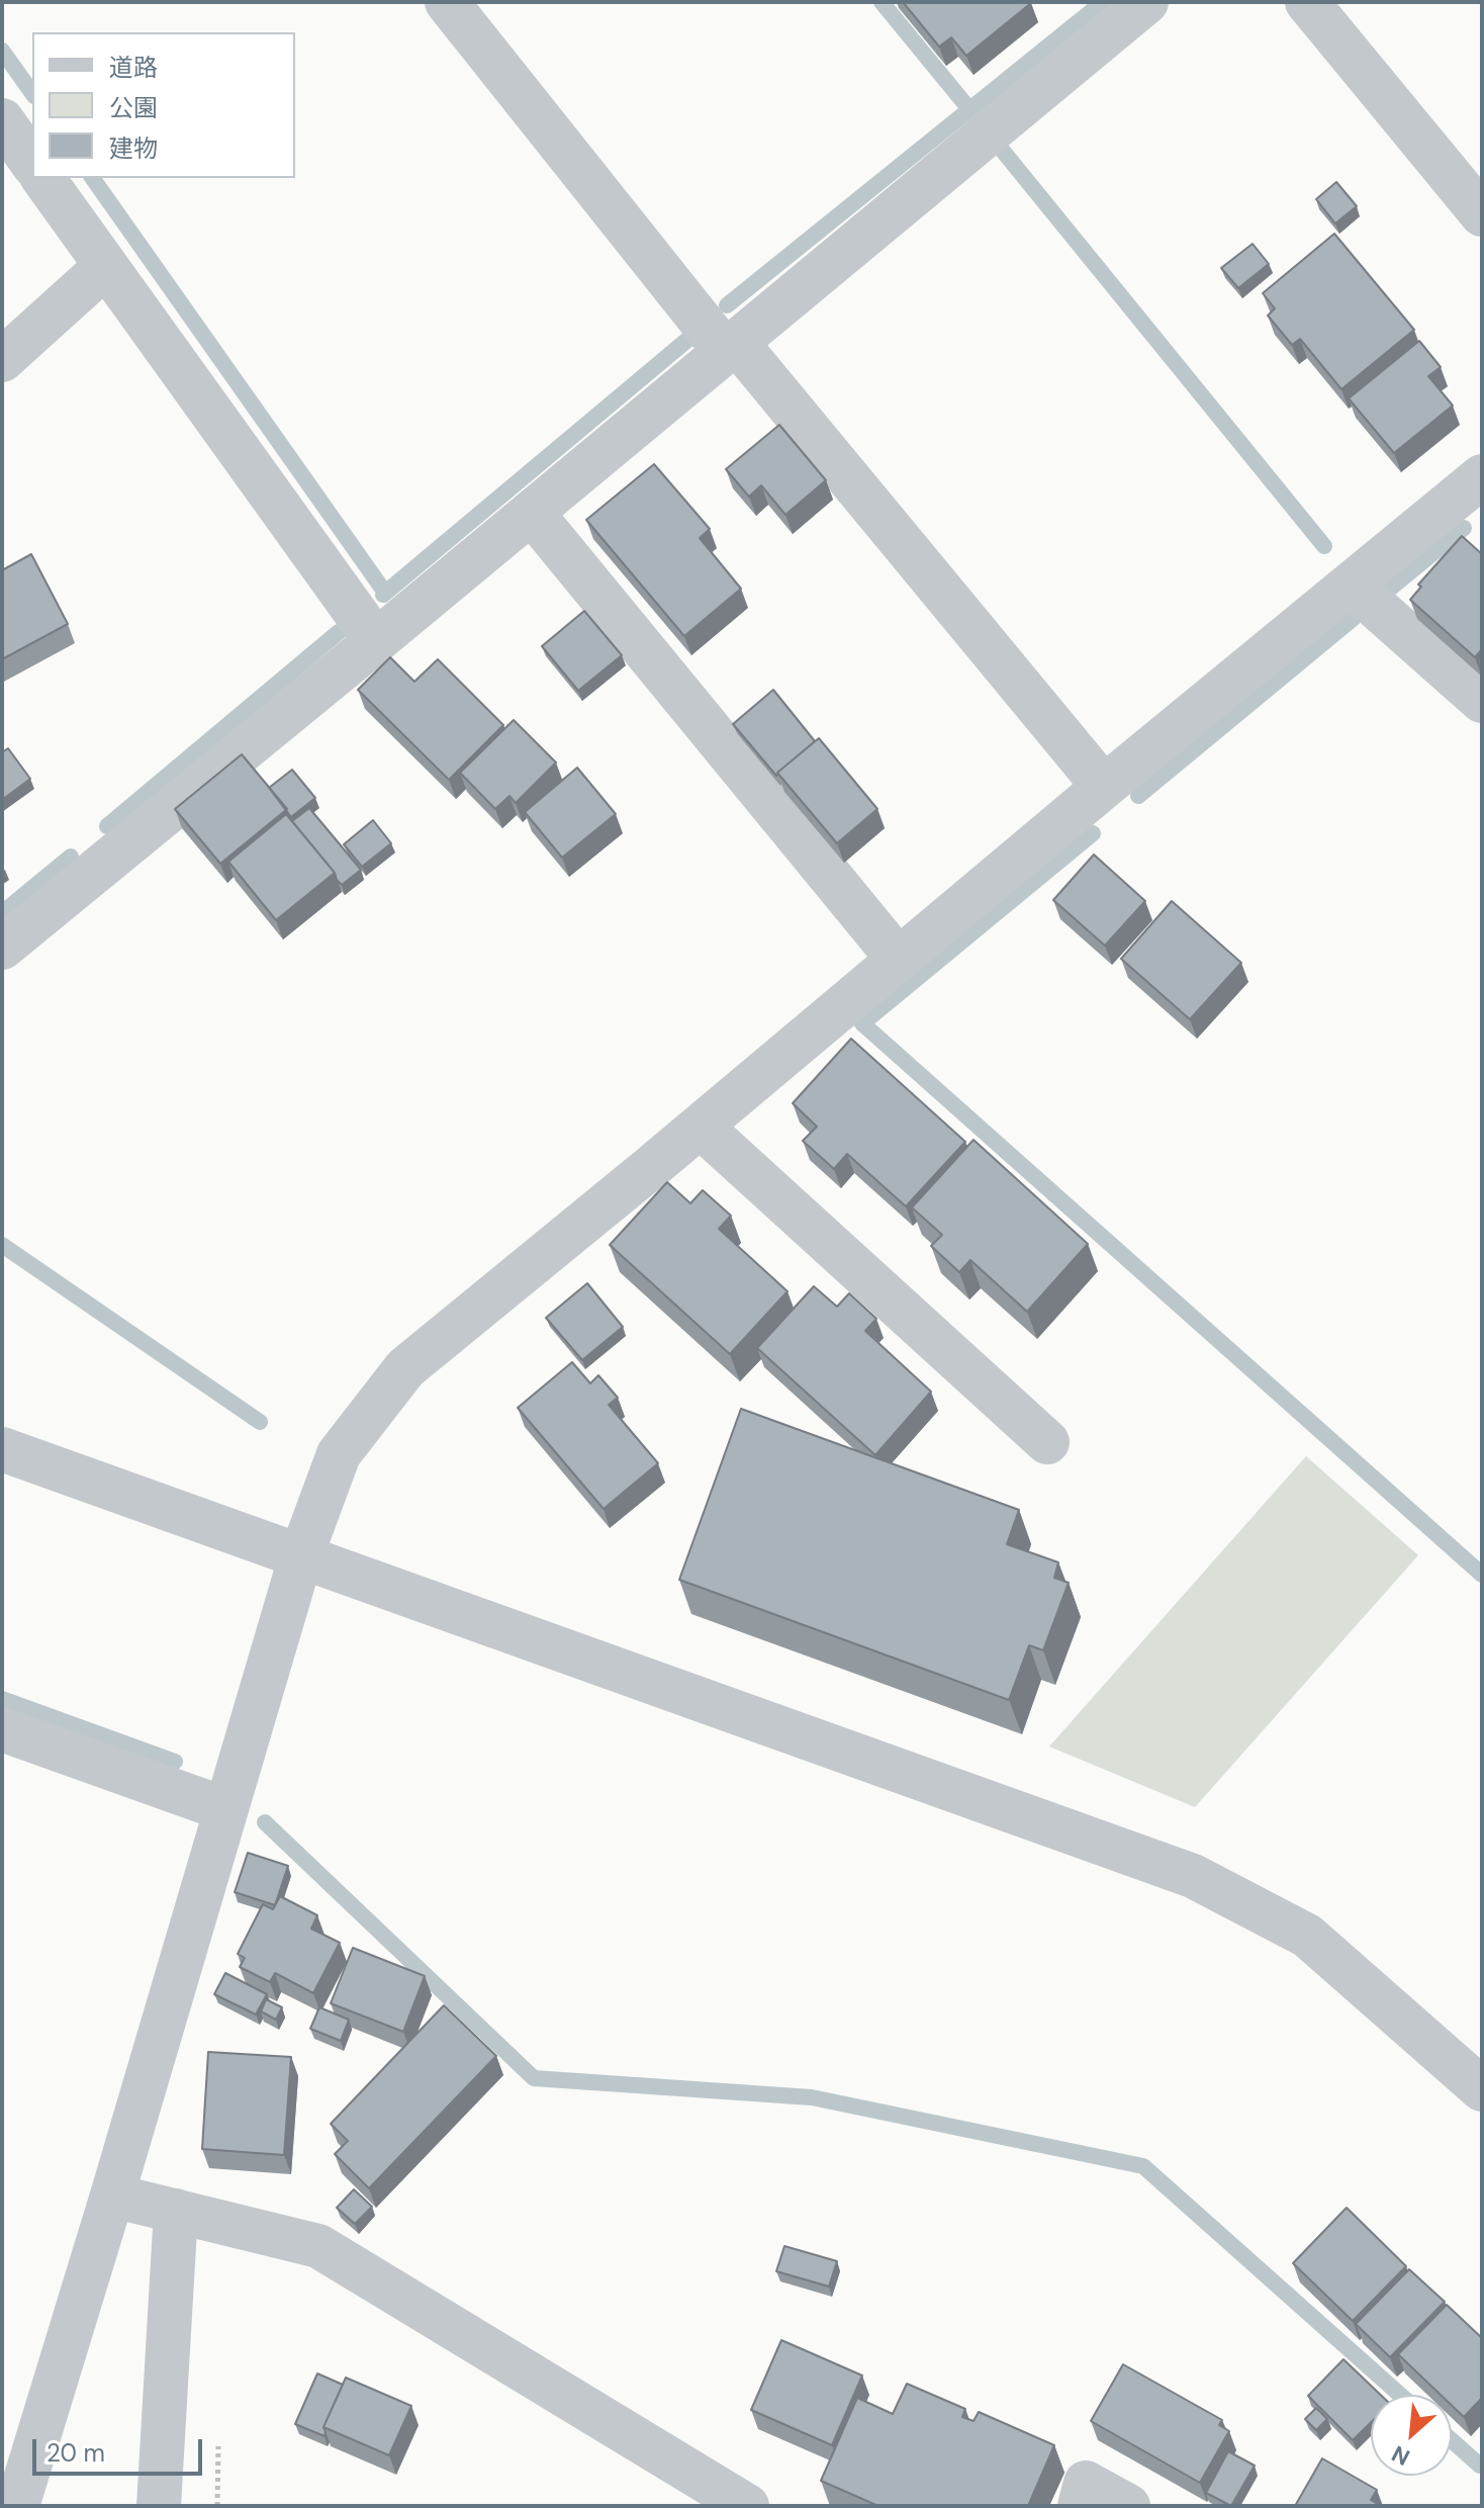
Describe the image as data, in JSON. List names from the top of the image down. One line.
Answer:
{"legend":["道路","公園","建物"],"scale_bar":"20 m","north":"bottom left"}
